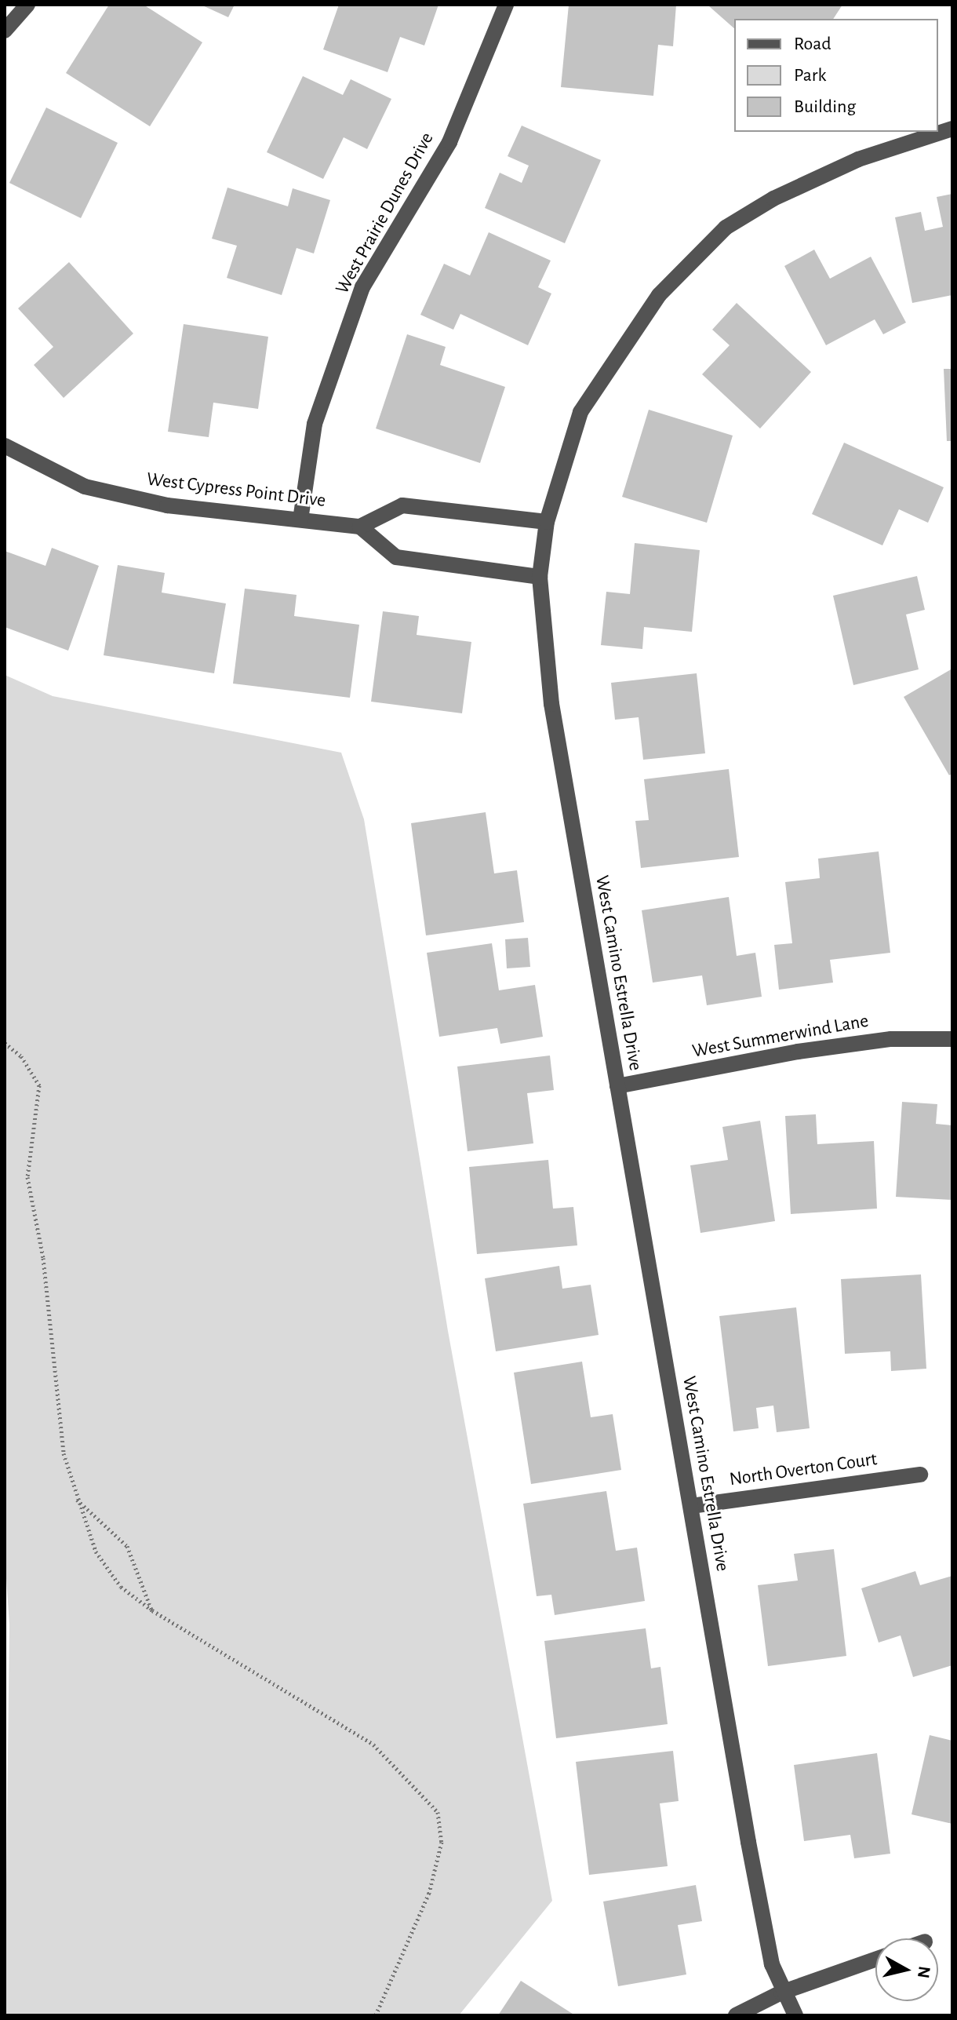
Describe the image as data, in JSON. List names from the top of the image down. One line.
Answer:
{"streets":{"street":["West Prairie Dunes Drive","West Cypress Point Drive","West Camino Estrella Drive","West Summerwind Lane","North Overton Court"]},"crossings":[["West Prairie Dunes Drive","West Cypress Point Drive"],["West Camino Estrella Drive","West Summerwind Lane"],["West Camino Estrella Drive","North Overton Court"]],"legend":["Road","Park","Building"],"north":"right"}
